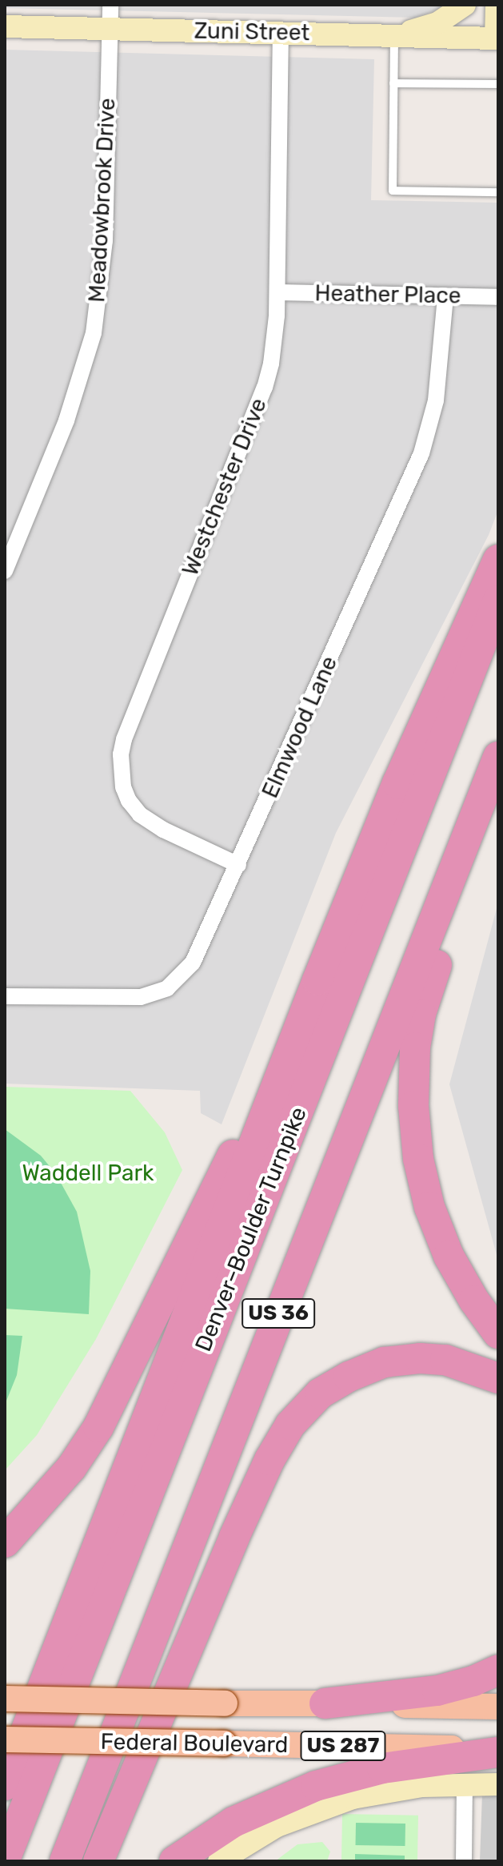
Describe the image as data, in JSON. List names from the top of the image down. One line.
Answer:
{"streets":{"highway":["Denver–Boulder Turnpike","US 36"],"main road":["Federal Boulevard","US 287"],"street":["Zuni Street","Meadowbrook Drive","Heather Place","Westchester Drive","Elmwood Lane"]},"crossings":[["Zuni Street","Meadowbrook Drive"],["Zuni Street","Westchester Drive"],["Heather Place","Westchester Drive"],["Heather Place","Elmwood Lane"],["Westchester Drive","Elmwood Lane"]],"parks":["Waddell Park"]}
